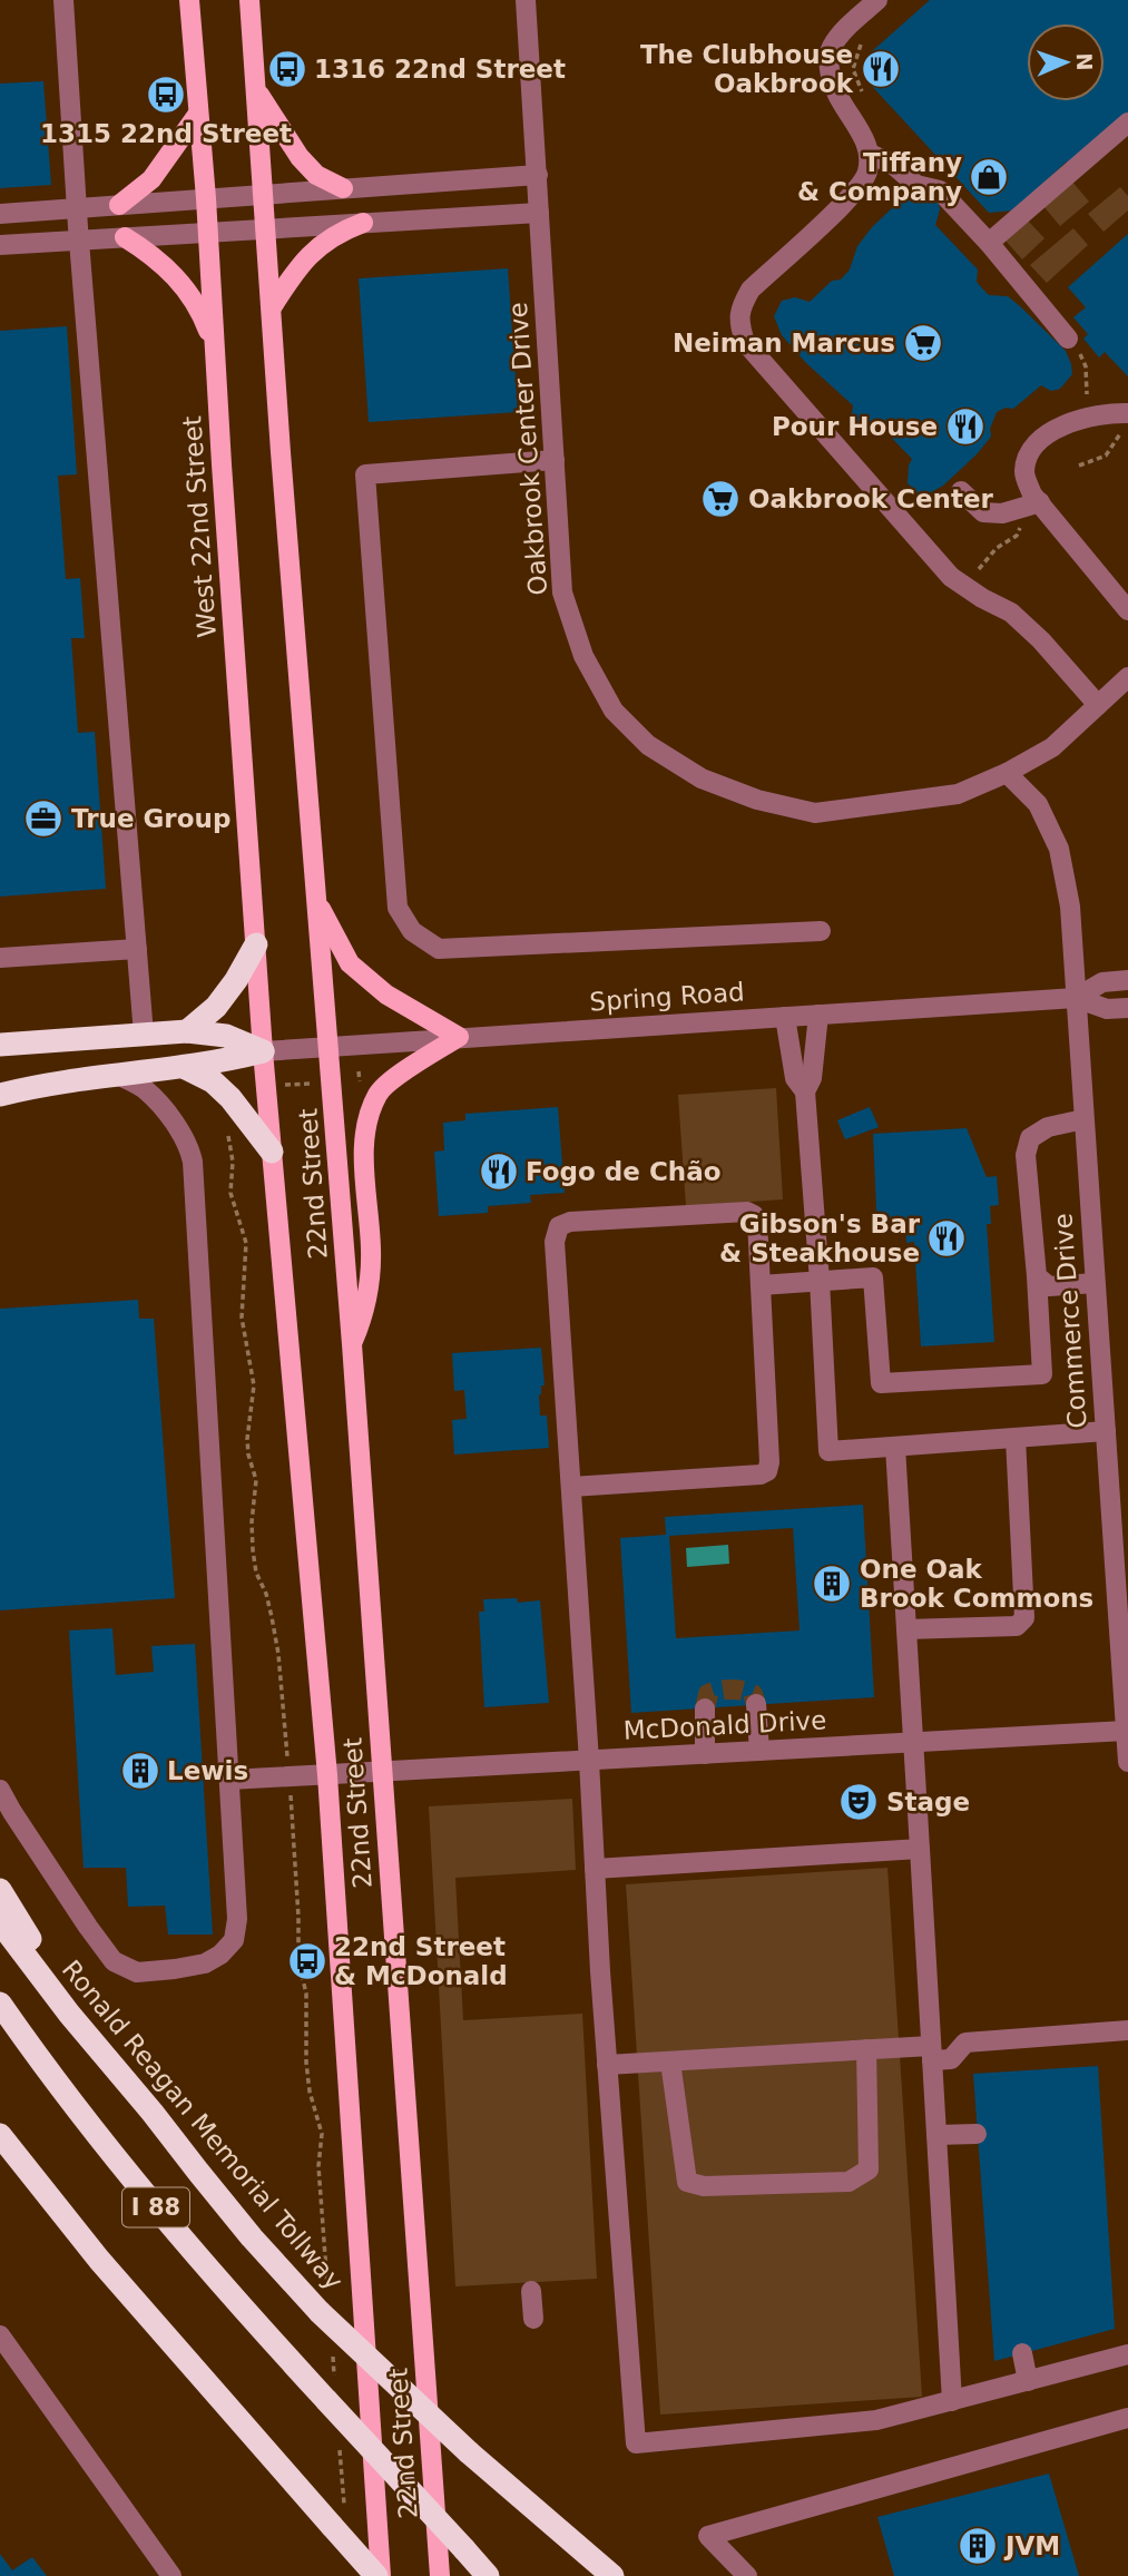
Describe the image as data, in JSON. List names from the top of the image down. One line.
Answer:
{"streets":{"highway":["Ronald Reagan Memorial Tollway","I 88"],"main road":["West 22nd Street","22nd Street"],"street":["Oakbrook Center Drive","Spring Road","Commerce Drive","McDonald Drive"]},"crossings":[["West 22nd Street","Spring Road"],["West 22nd Street","22nd Street"],["Spring Road","22nd Street"],["Spring Road","Commerce Drive"],["22nd Street","McDonald Drive"],["Commerce Drive","McDonald Drive"]],"places":{"bus stop":["1316 22nd Street","1315 22nd Street","22nd Street & McDonald"],"restaurant":["The Clubhouse Oakbrook","Pour House","Fogo de Chão","Gibson's Bar & Steakhouse"],"shop":["Tiffany & Company"],"supermarket":["Neiman Marcus","Oakbrook Center"],"office":["True Group"],"building":["One Oak Brook Commons","Lewis","JVM"],"theatre":["Stage"]},"north":"right"}
